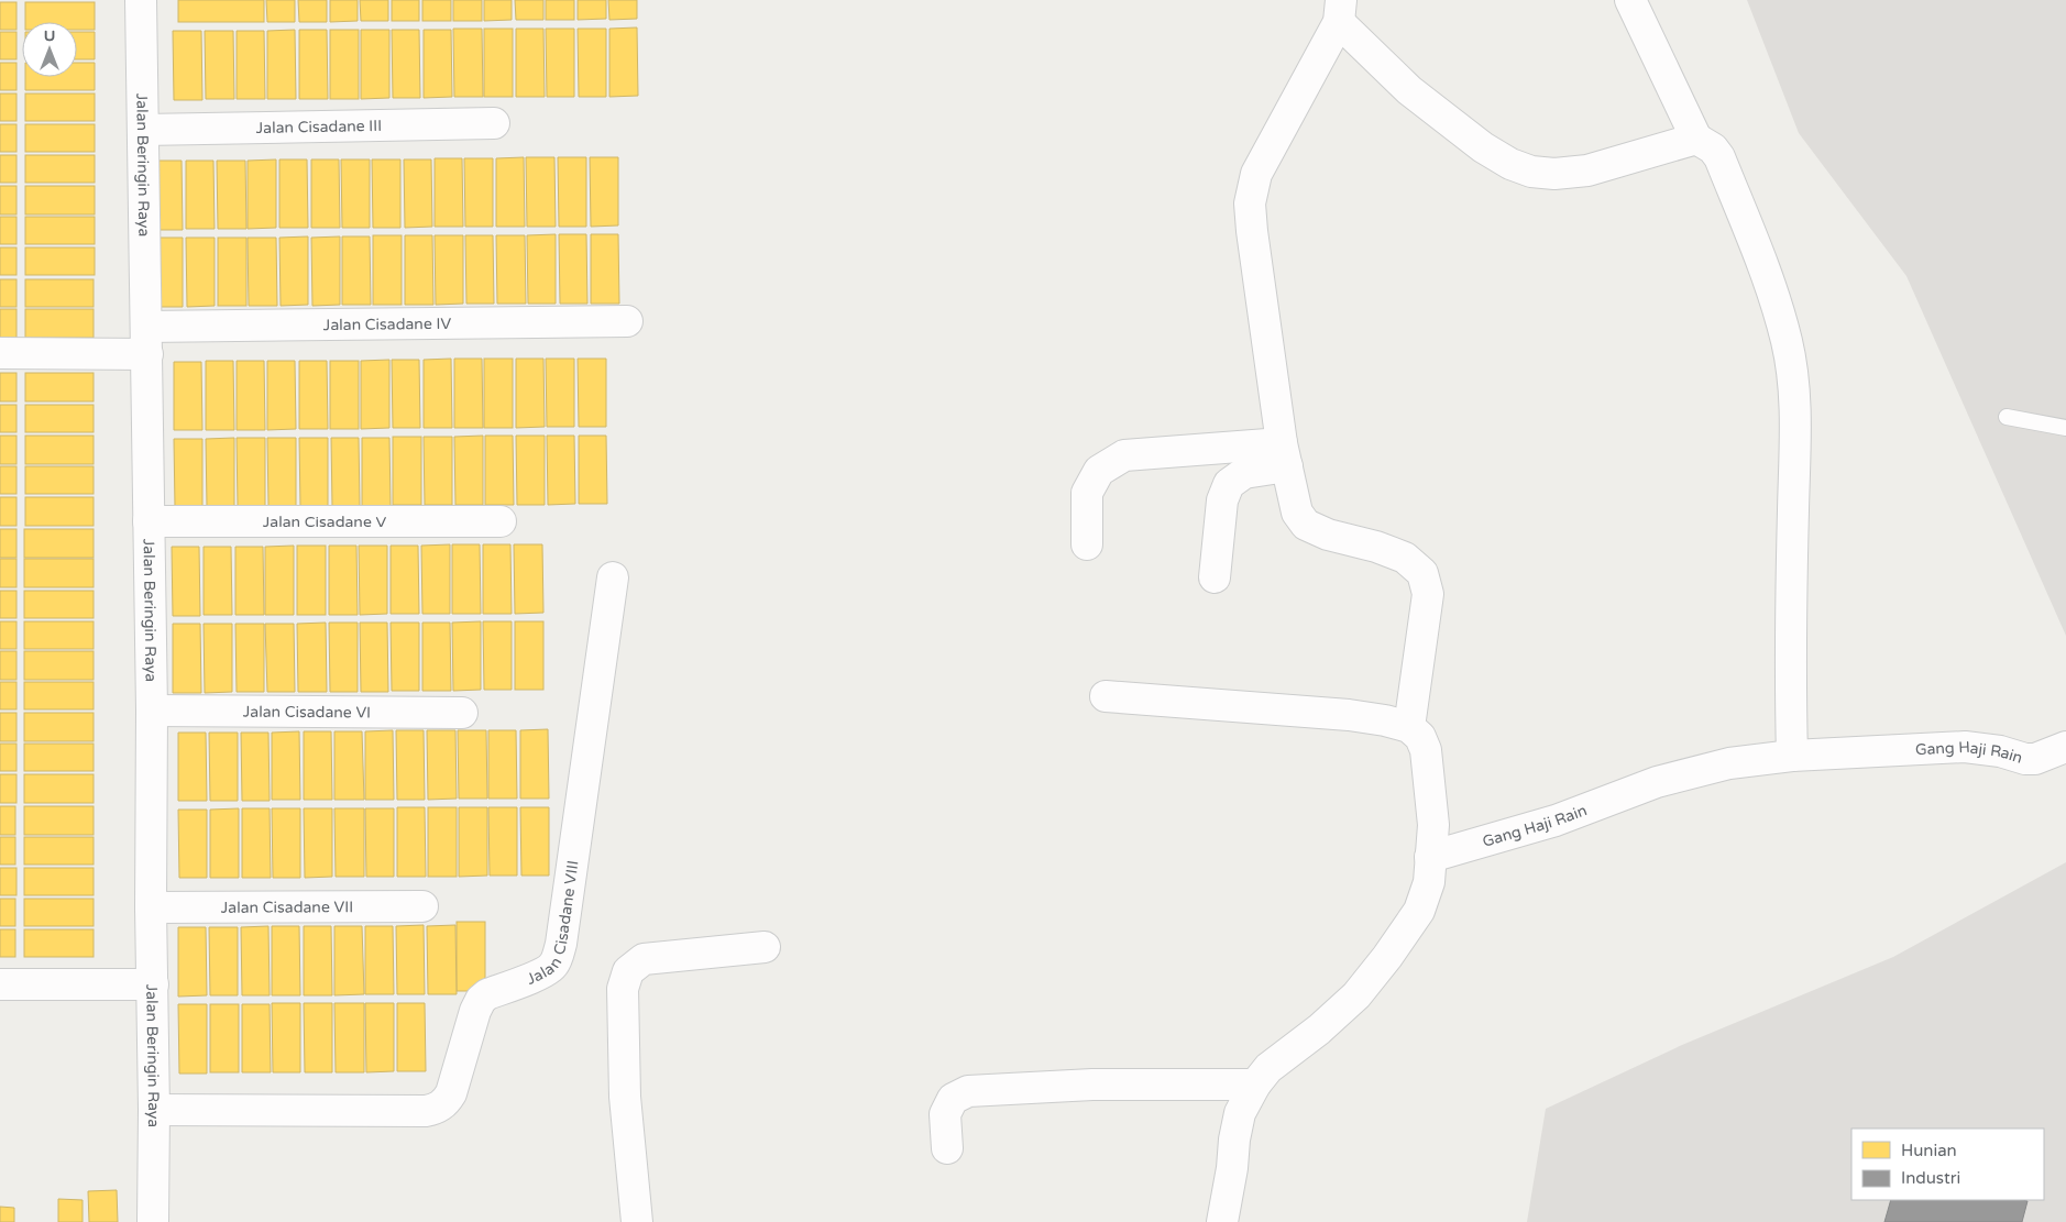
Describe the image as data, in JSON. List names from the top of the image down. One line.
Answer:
{"streets":{"street":["Jalan Cisadane III","Jalan Beringin Raya","Jalan Cisadane IV","Jalan Cisadane V","Jalan Cisadane VI","Gang Haji Rain","Jalan Cisadane VII","Jalan Cisadane VIII"]},"crossings":[["Jalan Cisadane III","Jalan Beringin Raya"],["Jalan Beringin Raya","Jalan Cisadane IV"],["Jalan Beringin Raya","Jalan Cisadane V"],["Jalan Beringin Raya","Jalan Cisadane VI"],["Jalan Beringin Raya","Jalan Cisadane VII"],["Jalan Beringin Raya","Jalan Cisadane VIII"]],"legend":["Hunian","Industri"],"north":"top"}
